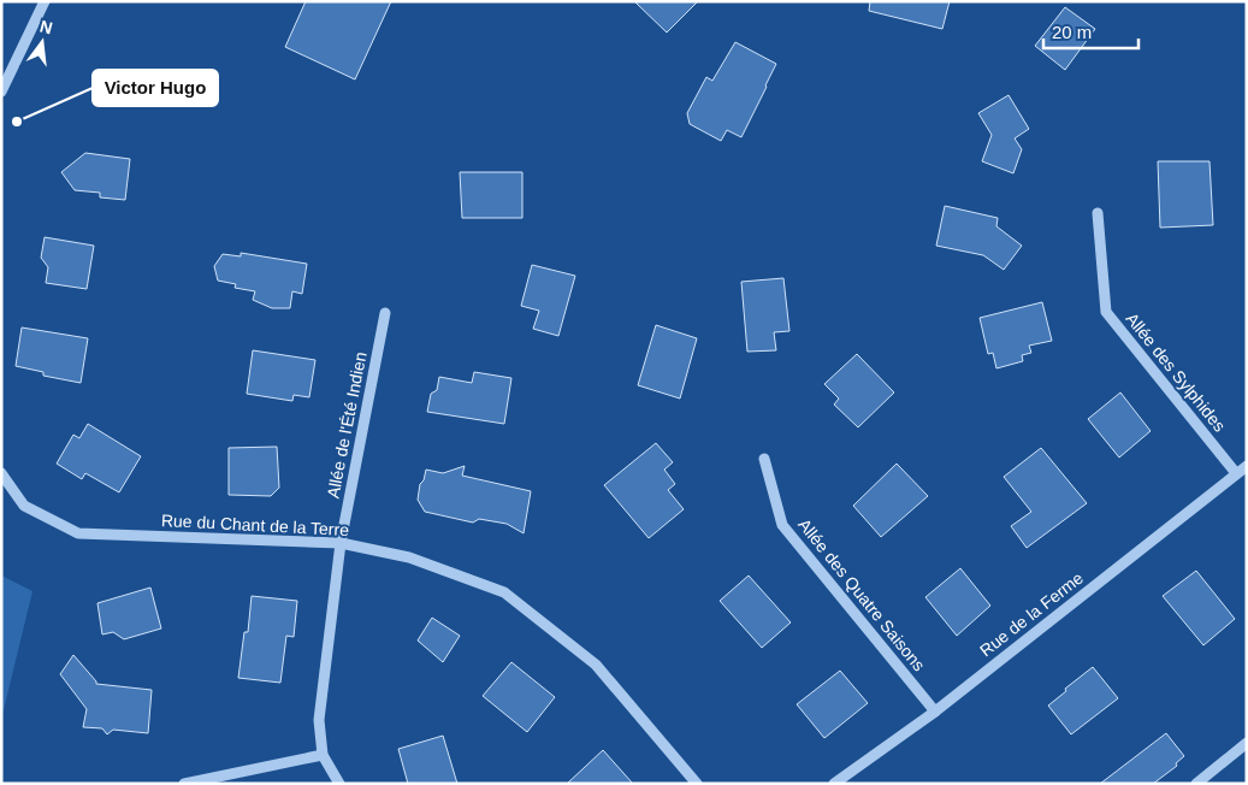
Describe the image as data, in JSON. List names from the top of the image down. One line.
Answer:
{"streets":{"street":["Allée des Sylphides","Allée de l'Été Indien","Rue du Chant de la Terre","Allée des Quatre Saisons","Rue de la Ferme"]},"crossings":[["Allée des Sylphides","Rue de la Ferme"],["Allée de l'Été Indien","Rue du Chant de la Terre"],["Allée des Quatre Saisons","Rue de la Ferme"]],"places":["Victor Hugo"],"scale_bar":"20 m","north":"top"}
